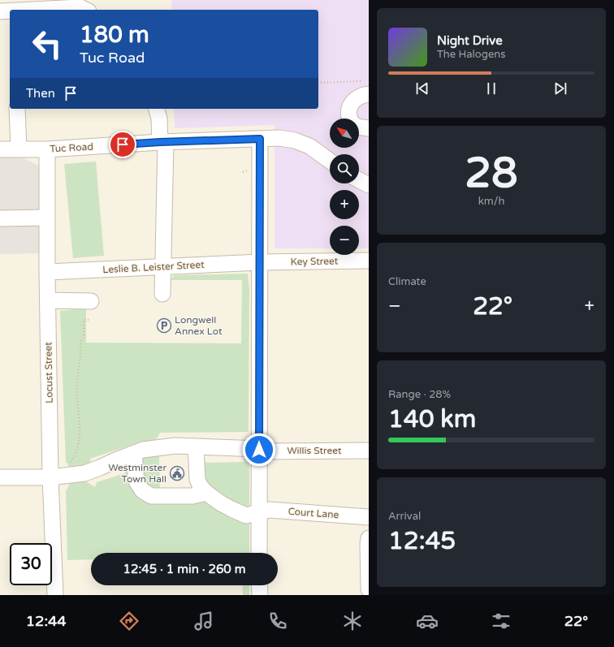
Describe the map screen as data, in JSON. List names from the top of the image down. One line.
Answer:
{"streets":{"street":["Tuc Road","Key Street","Leslie B. Leister Street","Locust Street","Willis Street","Court Lane"]},"crossings":[["Tuc Road","Locust Street"],["Key Street","Leslie B. Leister Street"],["Leslie B. Leister Street","Locust Street"],["Locust Street","Willis Street"]],"places":{"parking":["Longwell Annex Lot"],"public building":["Westminster Town Hall"]},"north":"top left","page":{"turn":["180 m","Tuc Road"],"song":["Night Drive","The Halogens"],"then":"Then","map_buttons":["+","−"],"tile":[["28","km/h"],"Climate",["Range · 28%","140 km"],["Arrival","12:45"]],"heat":["−","22°","+"],"limit":"30","trip":"12:45 · 1 min · 260 m","tabs":["12:44","22°"]}}
